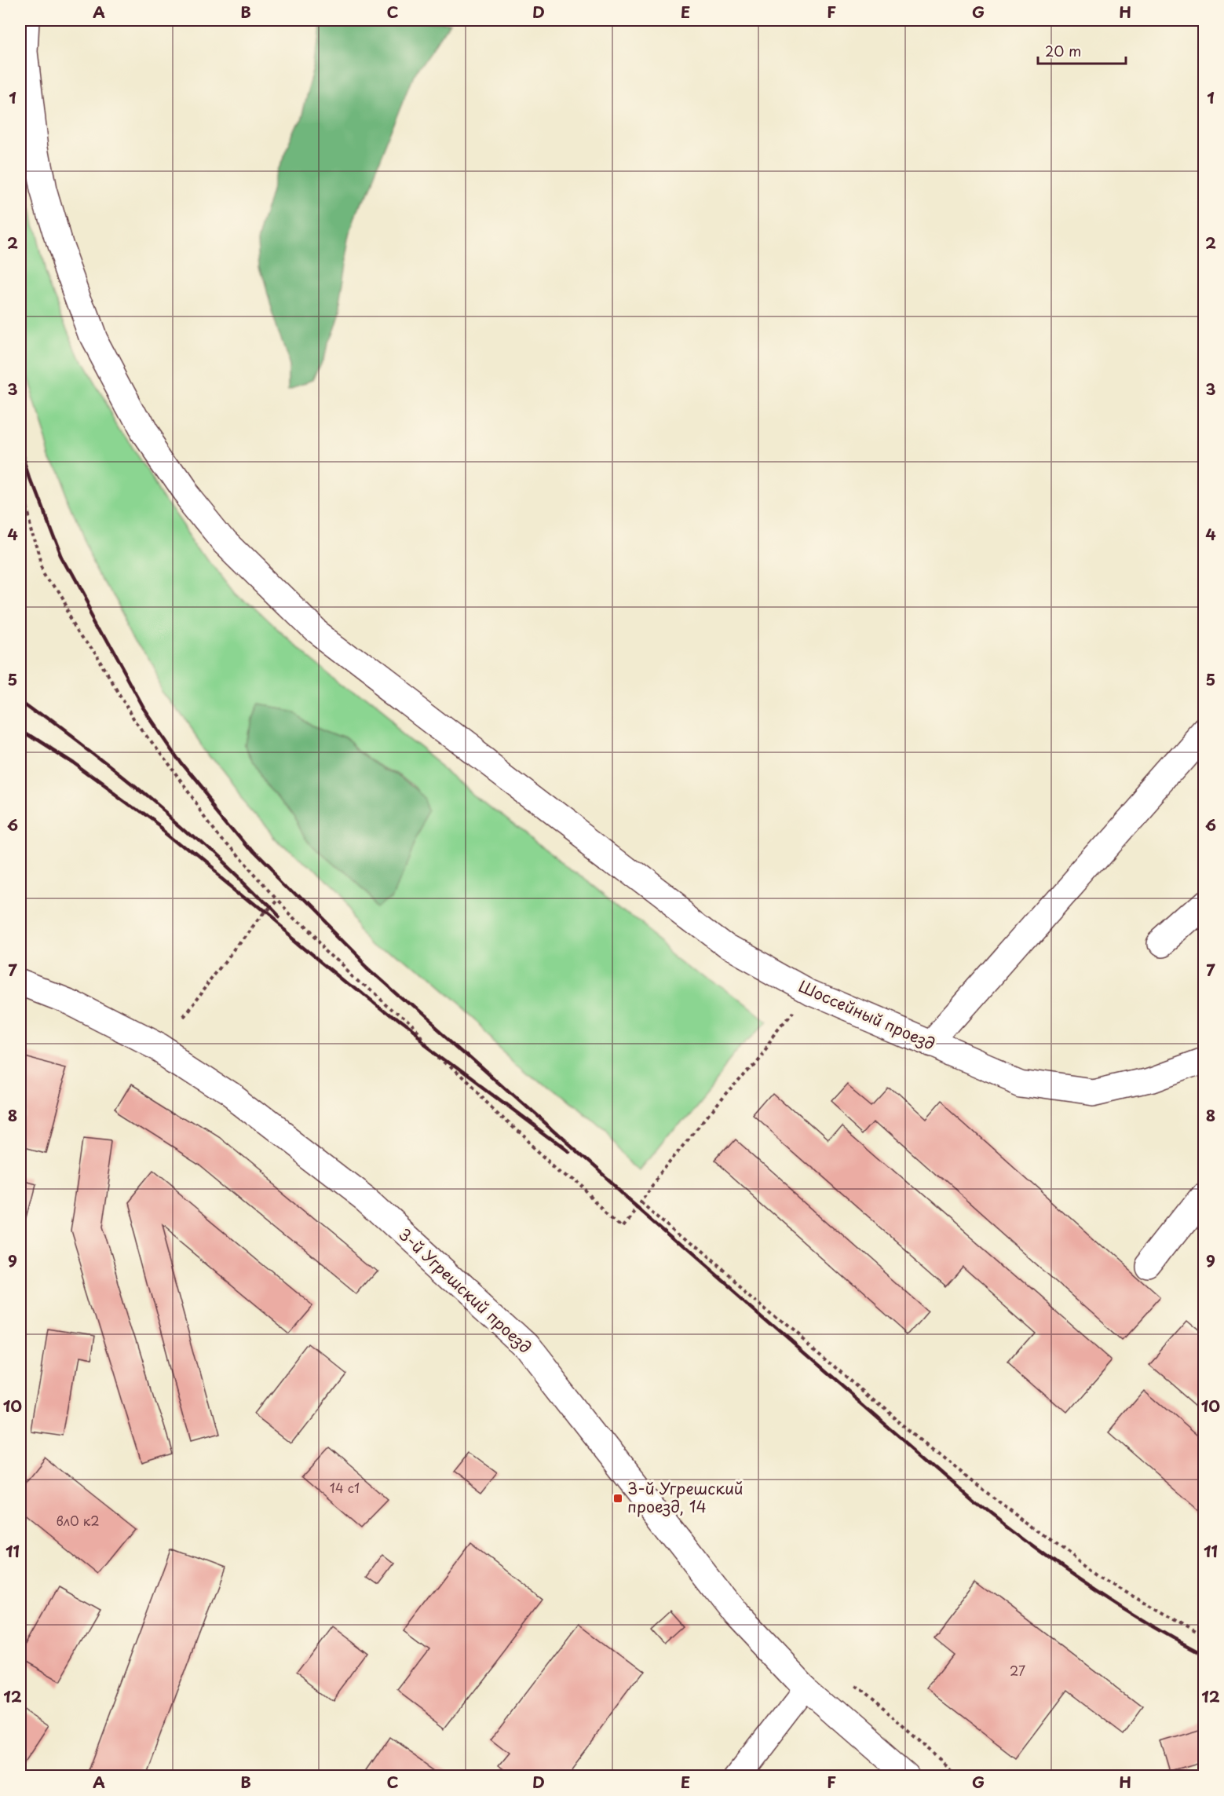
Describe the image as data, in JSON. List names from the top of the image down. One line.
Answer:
{"streets":{"street":["Шоссейный проезд","3-й Угрешский проезд"]},"places":{"transit":["3-й Угрешский проезд, 14"]},"house_numbers":["14 с1","вл0 к2","27"],"scale_bar":"20 m","grid":{"columns":["A","B","C","D","E","F","G","H"],"rows":["1","2","3","4","5","6","7","8","9","10","11","12"]}}
